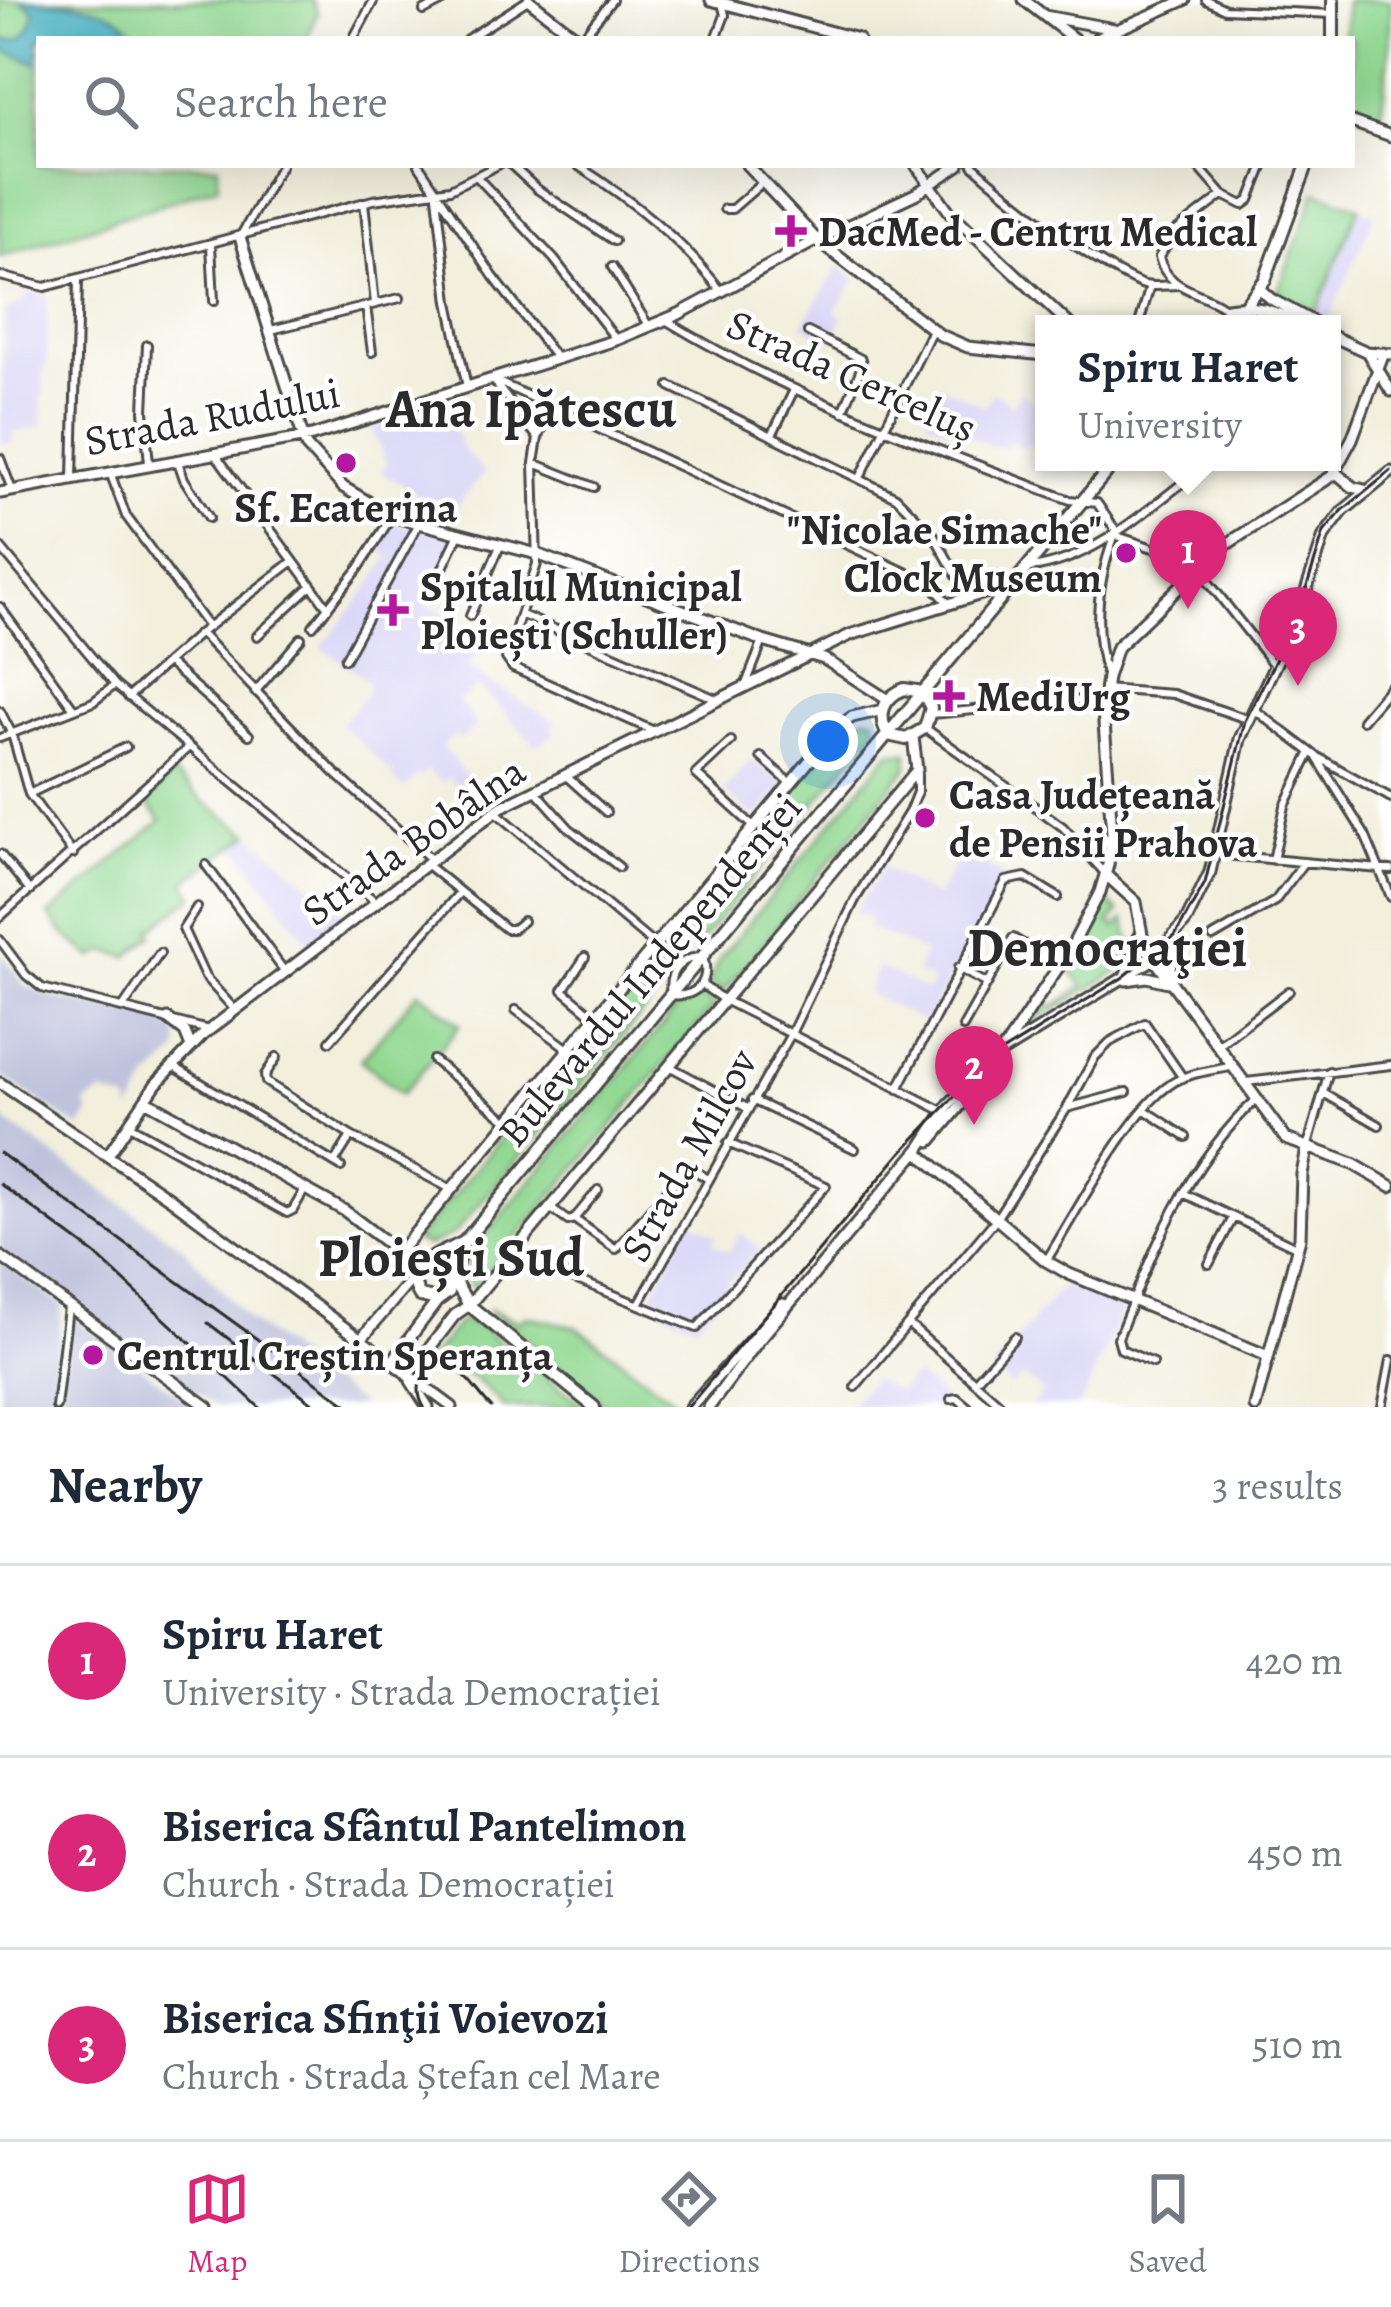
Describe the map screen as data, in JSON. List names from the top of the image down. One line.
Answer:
{"streets":{"main road":["Strada Rudului","Strada Bobâlna","Bulevardul Independenței"],"street":["Strada Cerceluș","Strada Milcov"]},"crossings":[["Strada Cerceluș","Strada Rudului"],["Strada Cerceluș","Bulevardul Independenței"],["Strada Bobâlna","Bulevardul Independenței"]],"districts":["Ana Ipătescu","Democraţiei","Ploiești Sud"],"places":{"health":["DacMed - Centru Medical","Spitalul Municipal Ploiești (Schuller)","MediUrg"],"other":["Sf. Ecaterina","\"Nicolae Simache\" Clock Museum","Casa Județeană de Pensii Prahova","Centrul Creștin Speranța"]},"page":{"search":"Search here","popup":["Spiru Haret","University"],"pins":["1","3","2"],"heading":["Nearby","3 results"],"list":[{"mark":"1","name":"Spiru Haret","note":"University · Strada Democrației","value":"420 m"},{"mark":"2","name":"Biserica Sfântul Pantelimon","note":"Church · Strada Democrației","value":"450 m"},{"mark":"3","name":"Biserica Sfinţii Voievozi","note":"Church · Strada Ștefan cel Mare","value":"510 m"}],"nav":["Map","Directions","Saved"]}}
